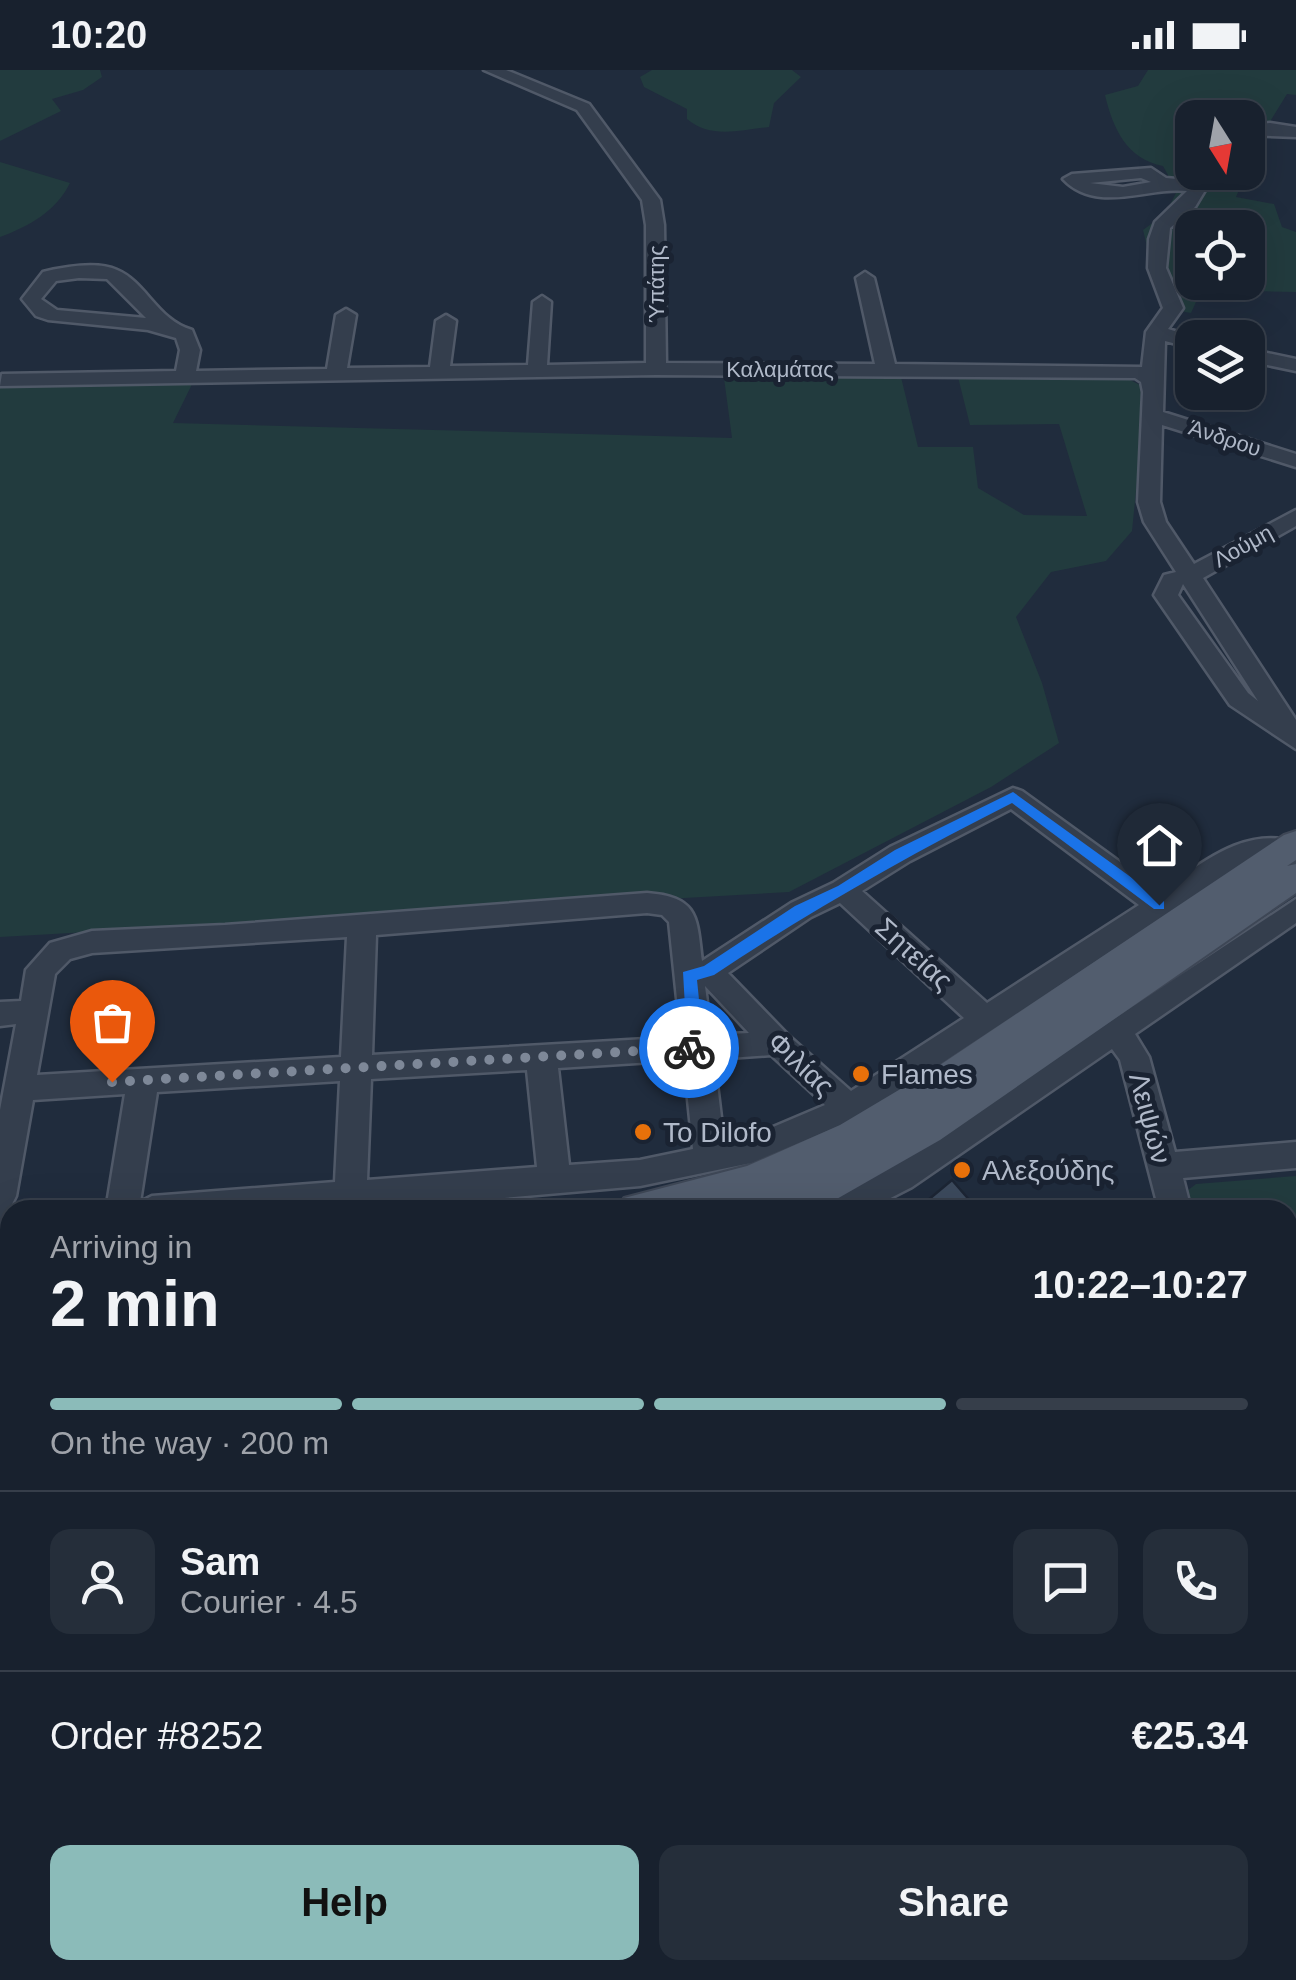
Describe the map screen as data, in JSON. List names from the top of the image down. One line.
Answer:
{"streets":{"street":["Ύπάτης","Καλαμάτας","Άνδρου","Λούμη","Σητείας","Φιλίας","Λειψών"]},"crossings":[["Ύπάτης","Καλαμάτας"]],"places":["Flames","To Dilofo","Αλεξούδης"],"north":"bottom","page":{"status":"10:20","heading":["2 min","Arriving in","10:22–10:27"],"panel":["Sam","Courier · 4.5","Order #8252","€25.34"],"bar":"On the way · 200 m","buttons":["Help","Share"]}}
